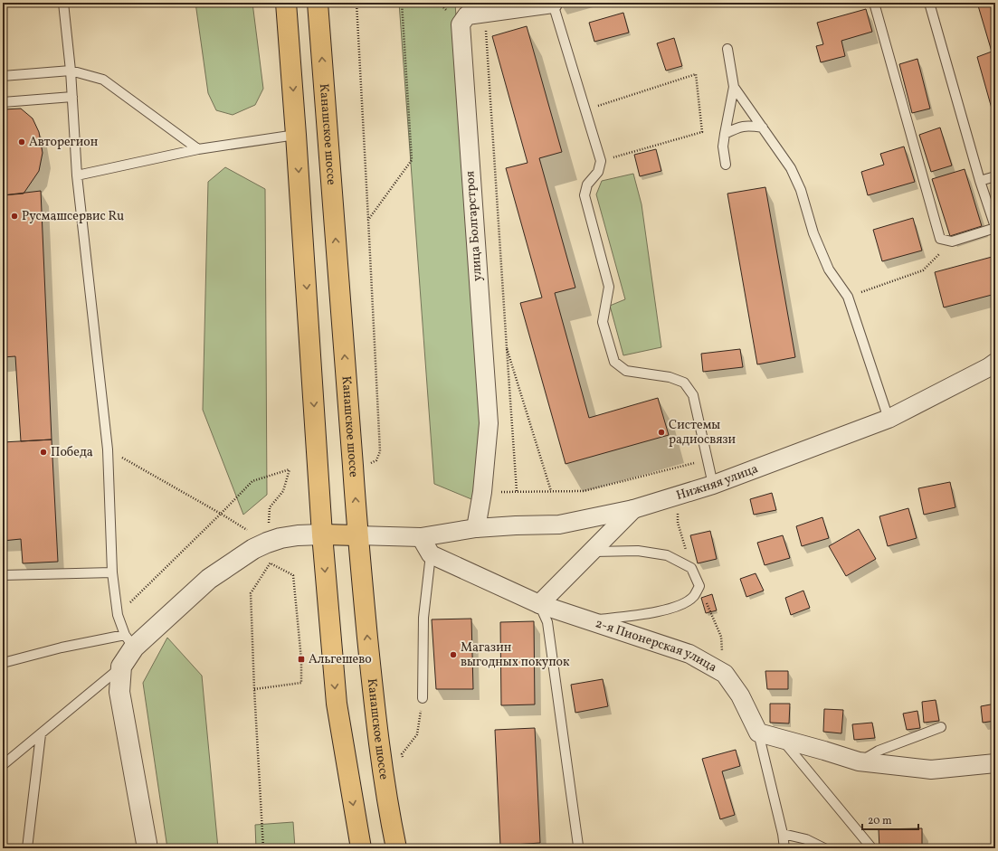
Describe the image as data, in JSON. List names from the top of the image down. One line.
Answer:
{"streets":{"main road":["Канашское шоссе"],"street":["улица Болгарстроя","Нижняя улица","2-я Пионерская улица"]},"crossings":[["улица Болгарстроя","Нижняя улица"]],"places":{"other":["Авторегион","Русмашсервис Ru","Системы радиосвязи","Победа","Магазин выгодных покупок"],"transit":["Альгешево"]},"scale_bar":"20 m"}
